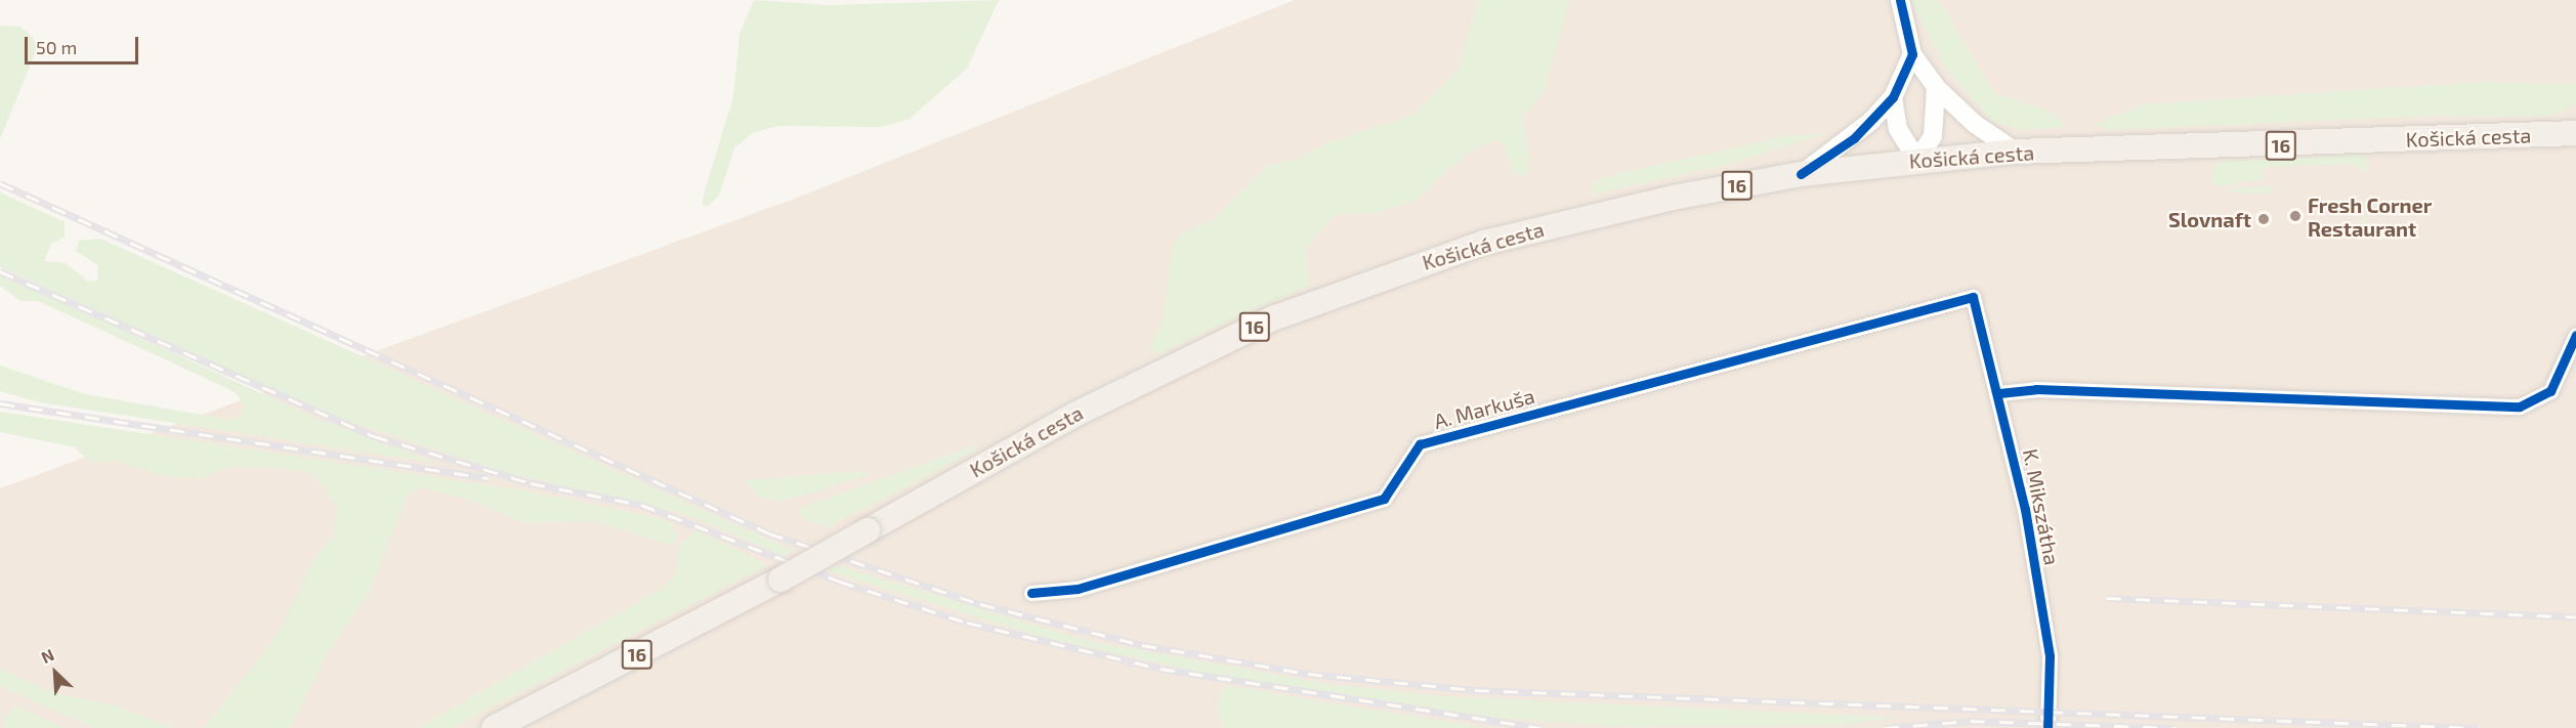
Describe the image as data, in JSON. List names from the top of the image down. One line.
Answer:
{"streets":{"main road":["Košická cesta","16"],"street":["A. Markuša","K. Mikszátha"]},"crossings":[["A. Markuša","K. Mikszátha"]],"places":["Fresh Corner Restaurant","Slovnaft"],"scale_bar":"50 m","north":"top left"}
